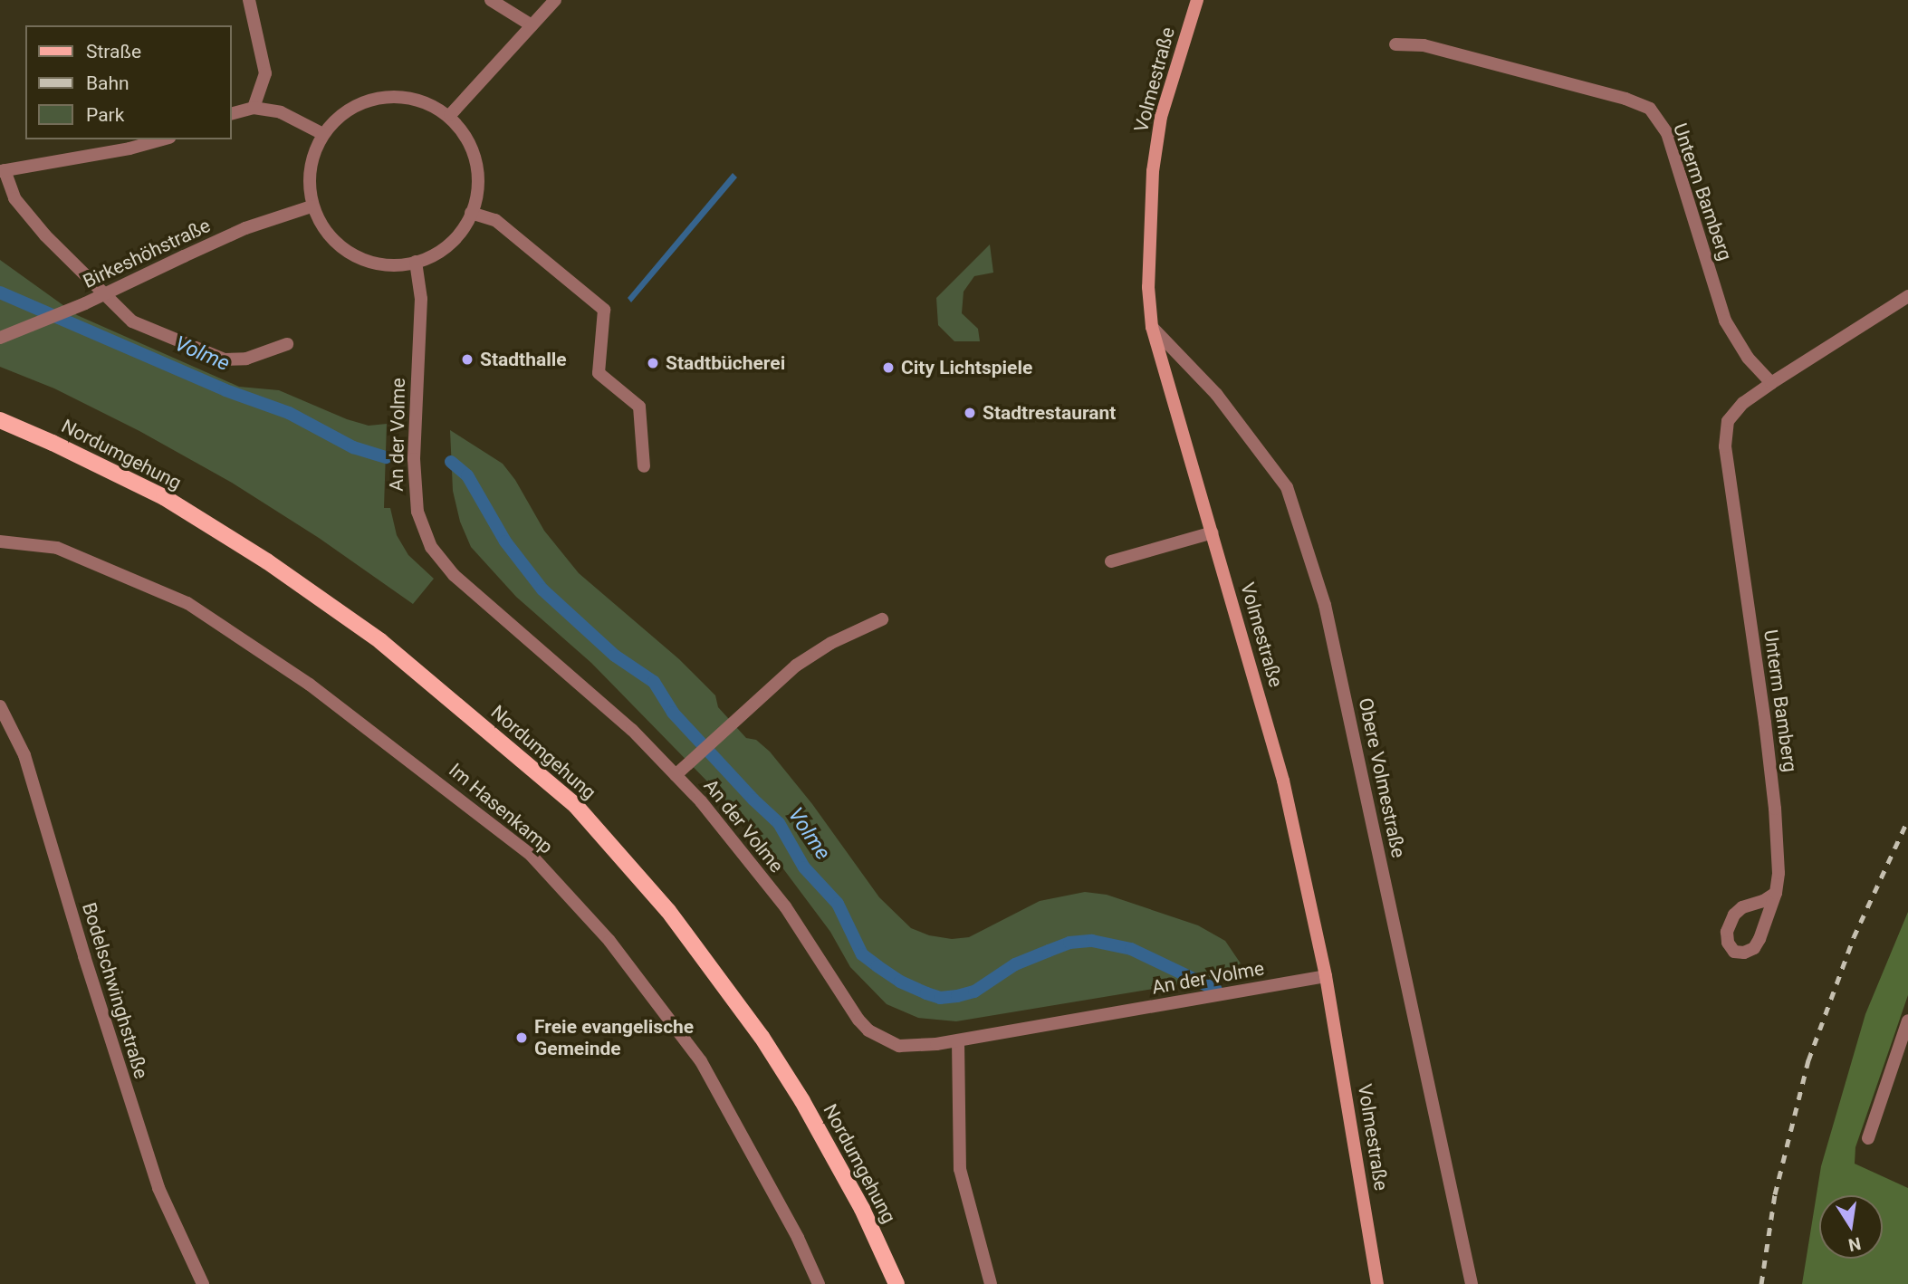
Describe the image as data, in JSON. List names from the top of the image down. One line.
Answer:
{"streets":{"main road":["Volmestraße","Nordumgehung"],"street":["Unterm Bamberg","Birkeshöhstraße","An der Volme","Obere Volmestraße","Im Hasenkamp","Bodelschwinghstraße"]},"crossings":[["Volmestraße","An der Volme"],["Volmestraße","Obere Volmestraße"],["Birkeshöhstraße","An der Volme"]],"water":["Volme"],"places":["Stadthalle","Stadtbücherei","City Lichtspiele","Stadtrestaurant","Freie evangelische Gemeinde"],"legend":["Straße","Bahn","Park"],"north":"bottom"}
